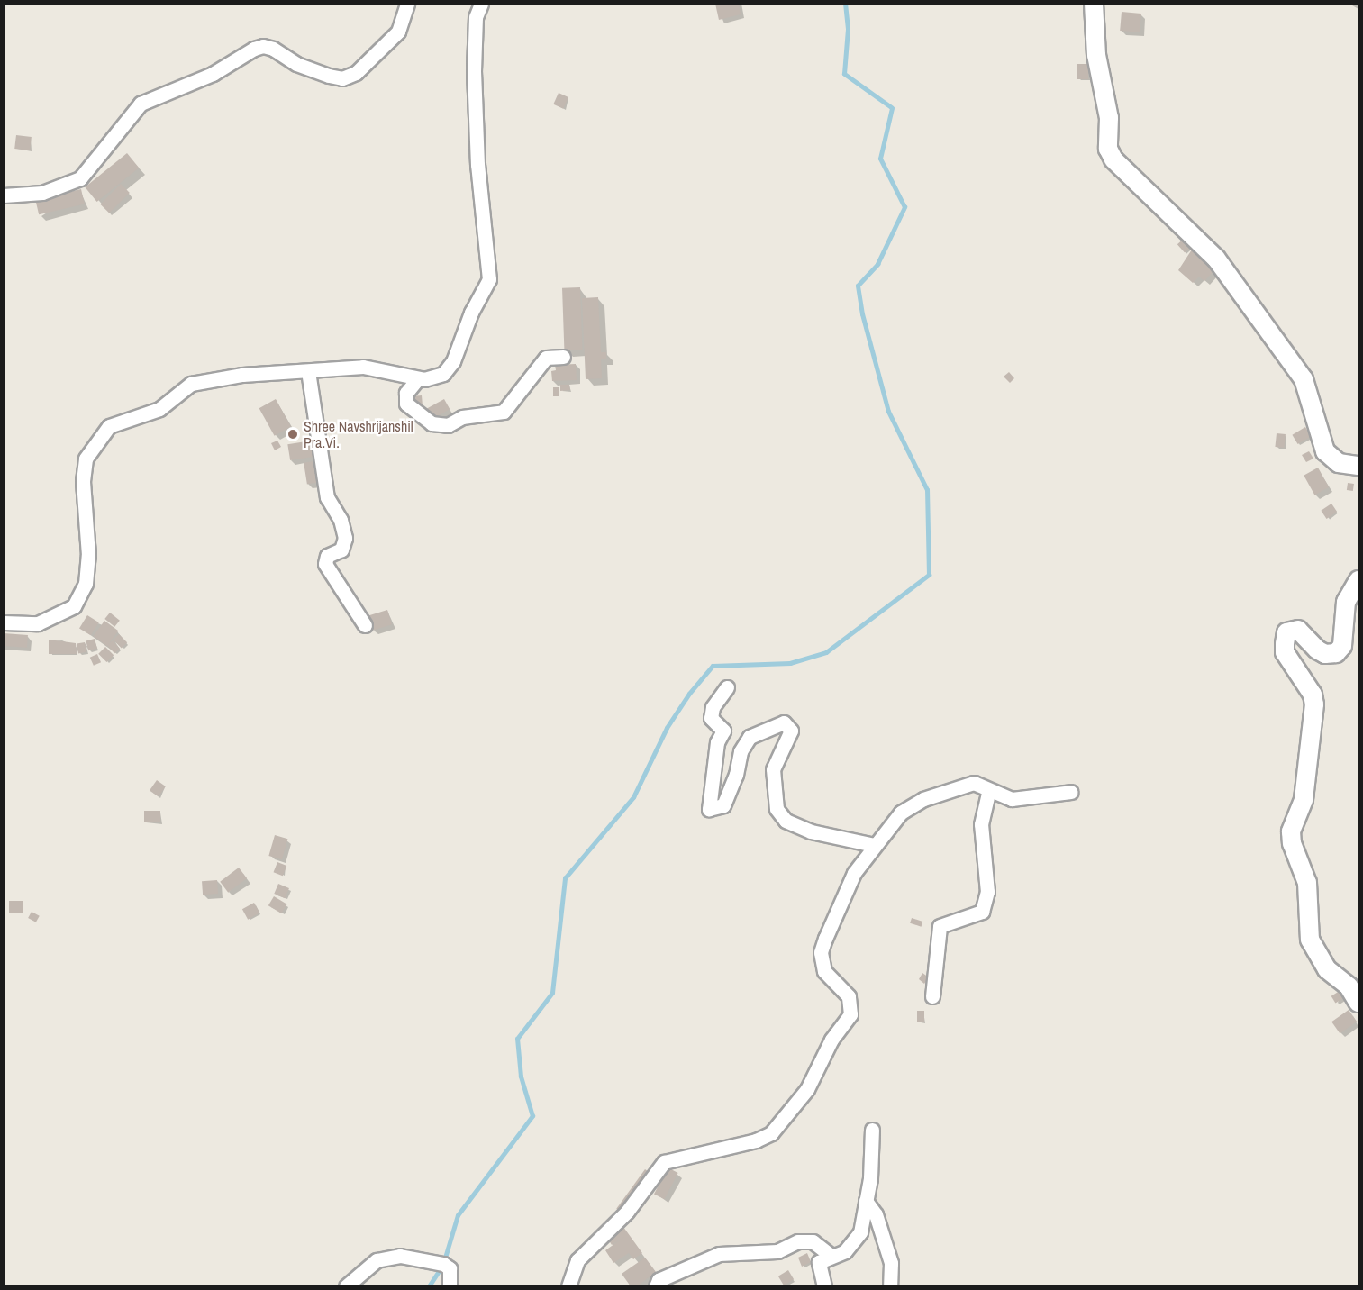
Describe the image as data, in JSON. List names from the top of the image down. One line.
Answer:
{"places":["Shree Navshrijanshil Pra.Vi."]}
